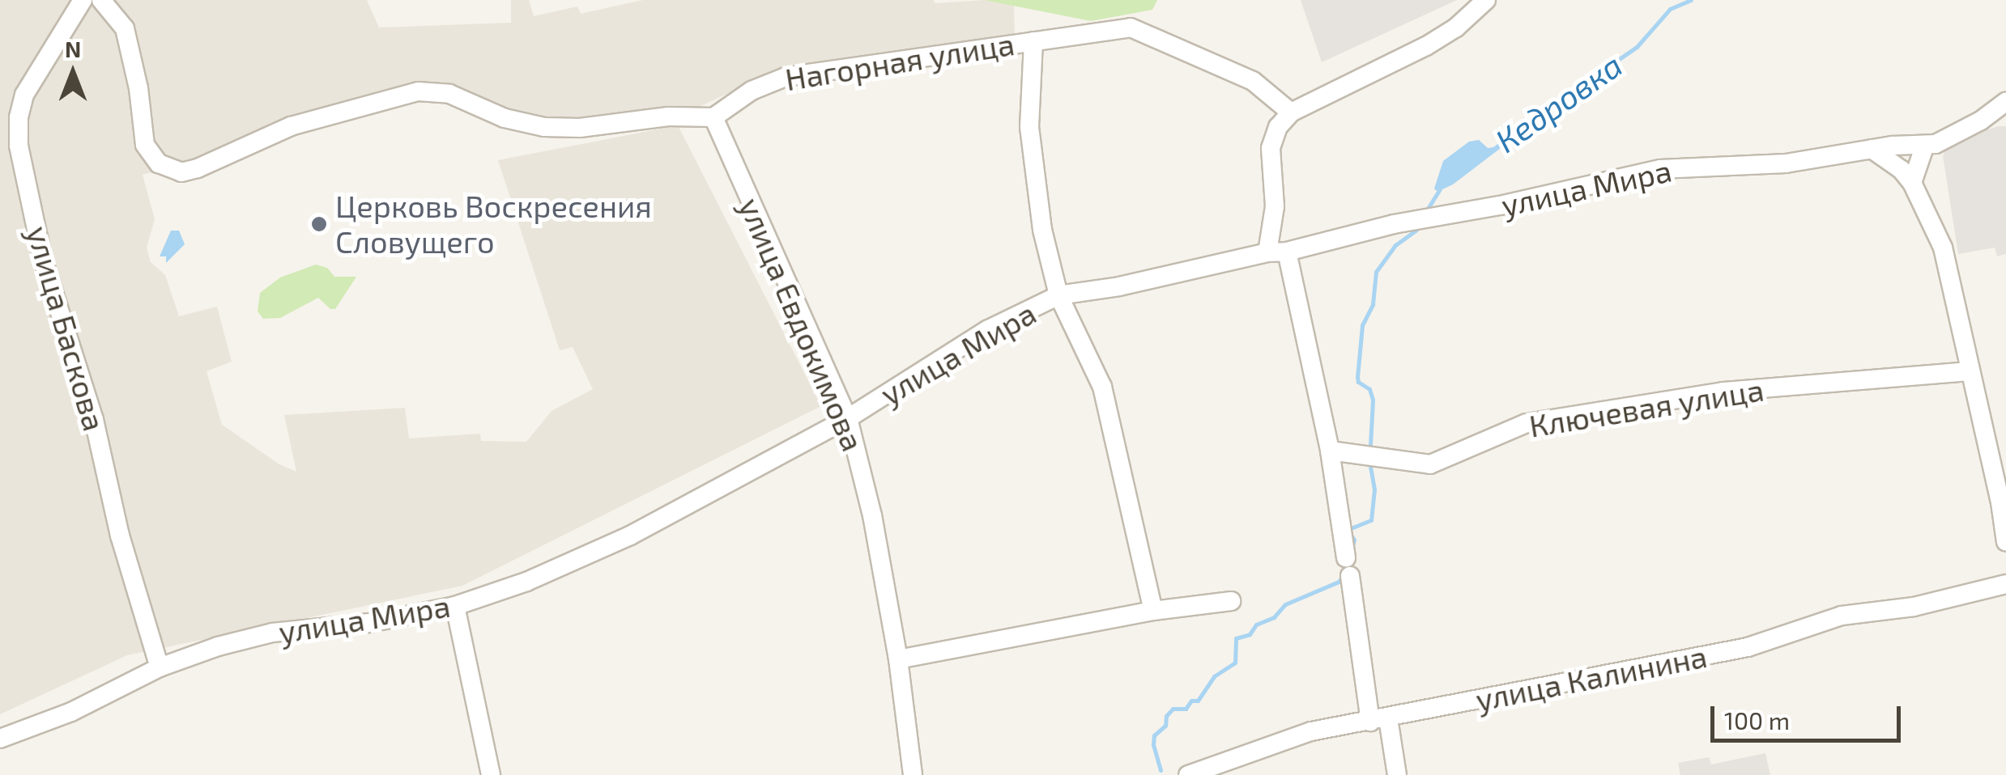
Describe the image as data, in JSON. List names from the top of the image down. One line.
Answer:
{"streets":{"street":["Нагорная улица","улица Мира","улица Евдокимова","улица Баскова","Ключевая улица","улица Калинина"]},"crossings":[["Нагорная улица","улица Евдокимова"],["улица Мира","улица Евдокимова"],["улица Мира","улица Баскова"]],"water":["Кедровка"],"places":["Церковь Воскресения Словущего"],"scale_bar":"100 m","north":"top"}
